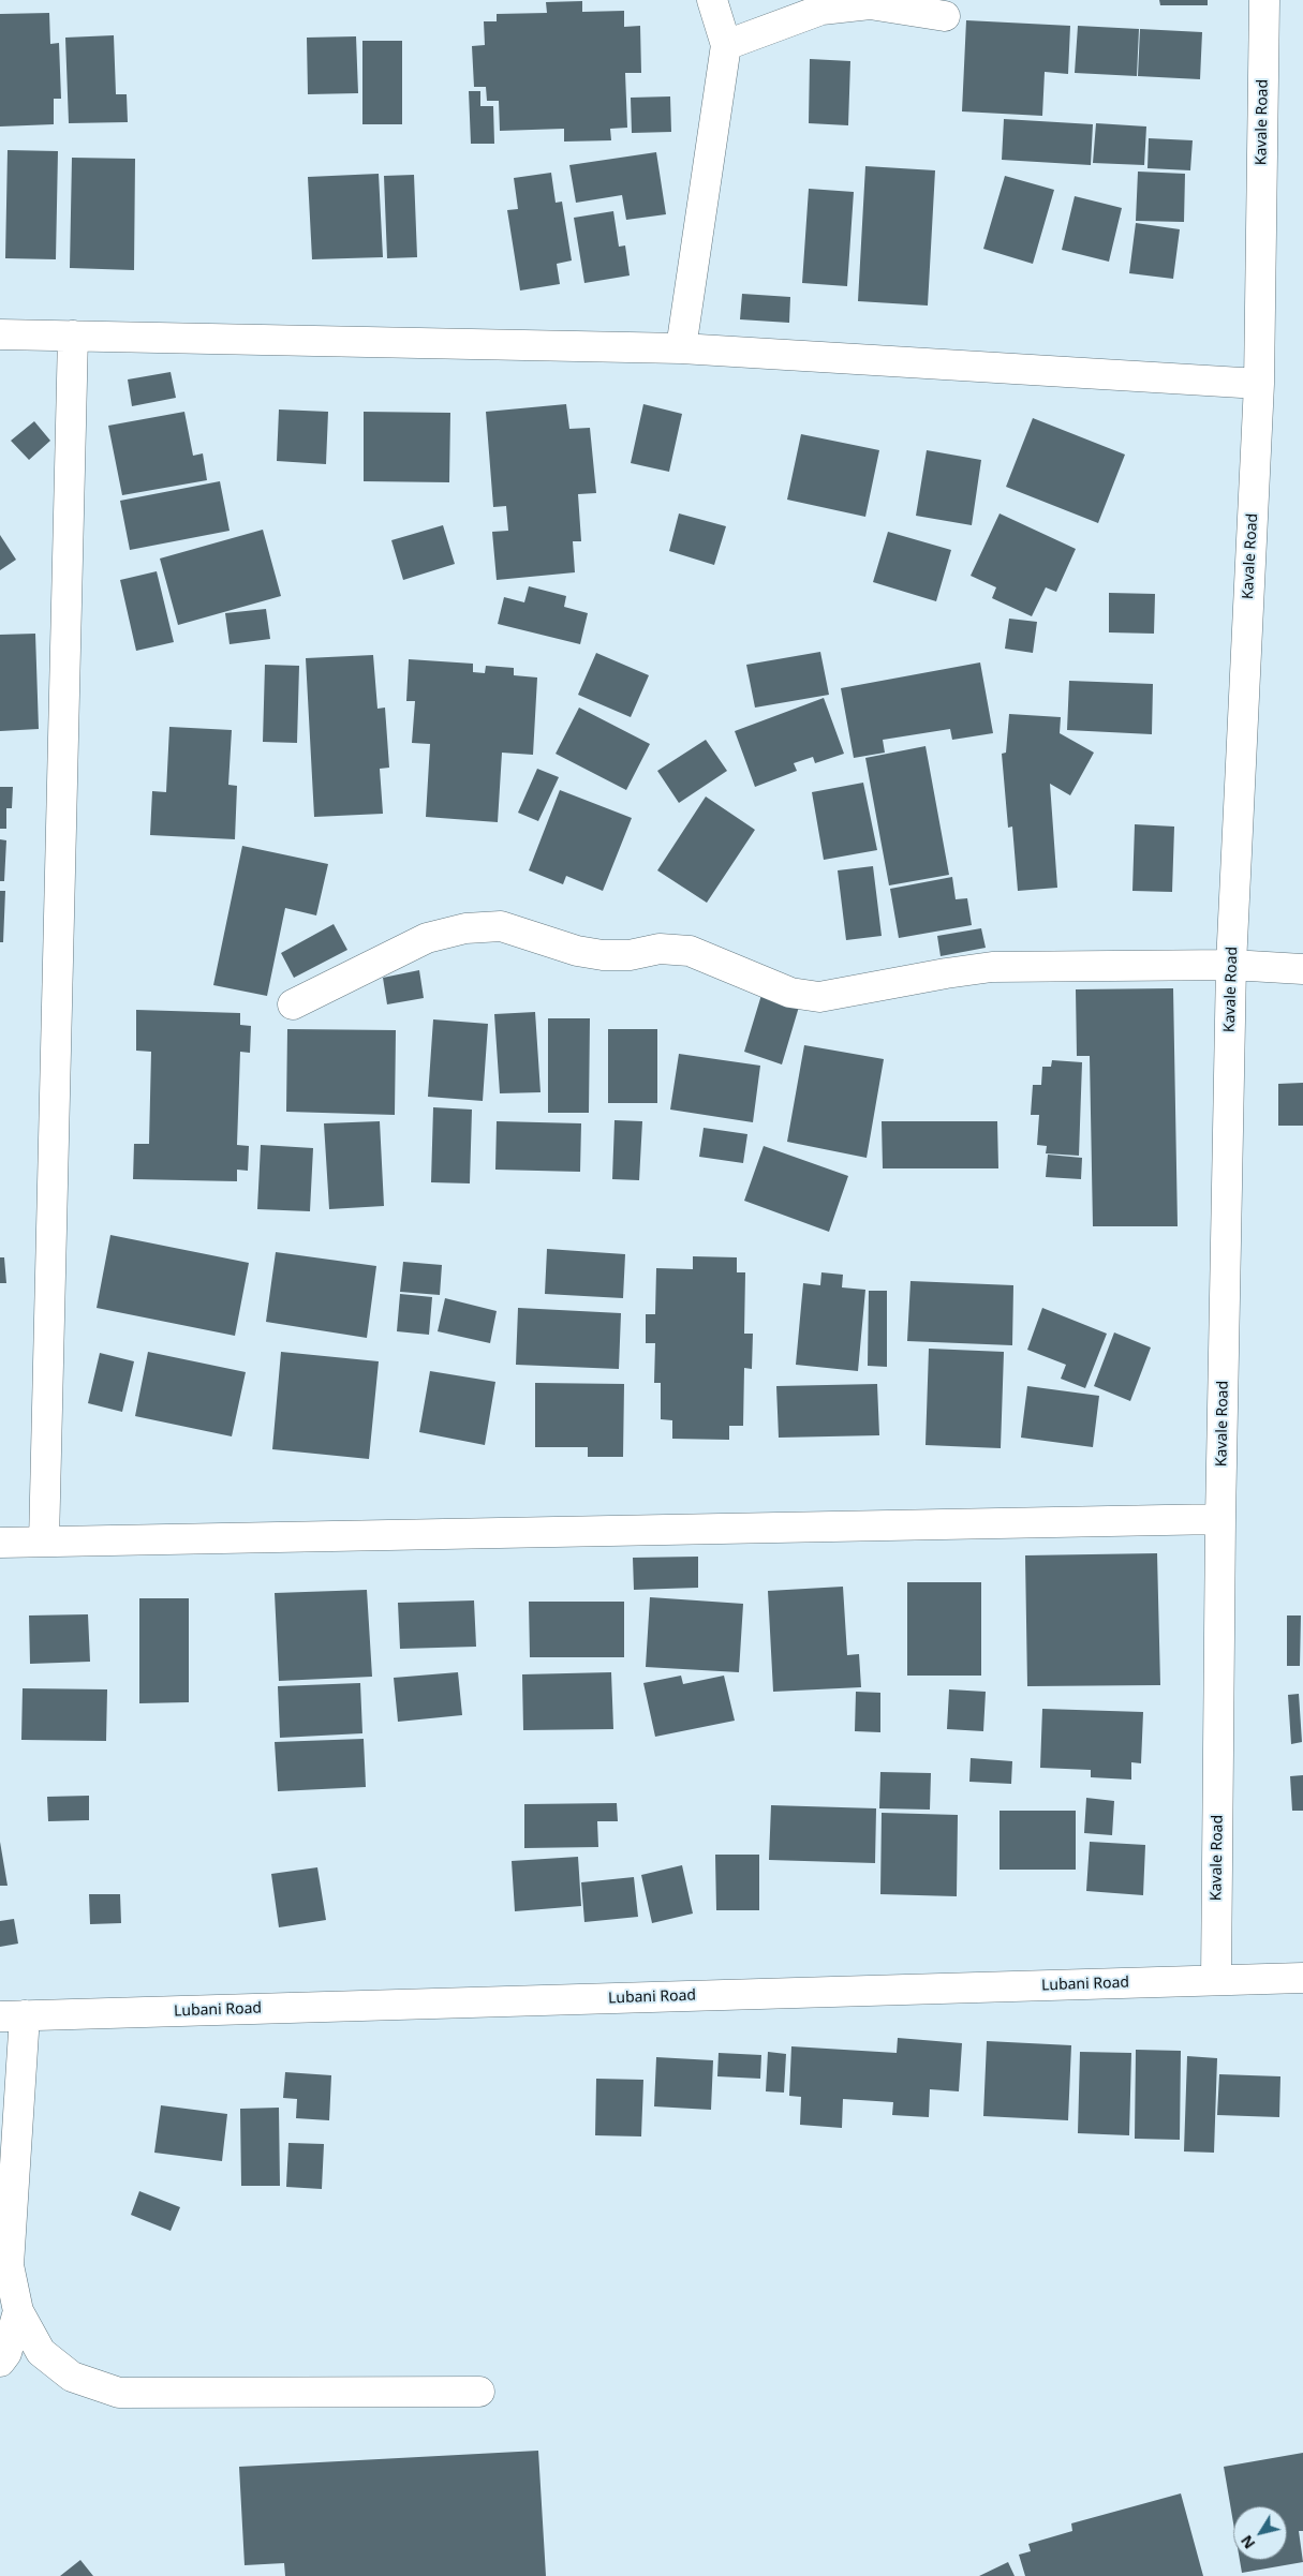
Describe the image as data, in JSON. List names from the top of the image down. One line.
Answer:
{"streets":{"street":["Kavale Road","Lubani Road"]},"crossings":[["Kavale Road","Lubani Road"]],"north":"bottom left"}
